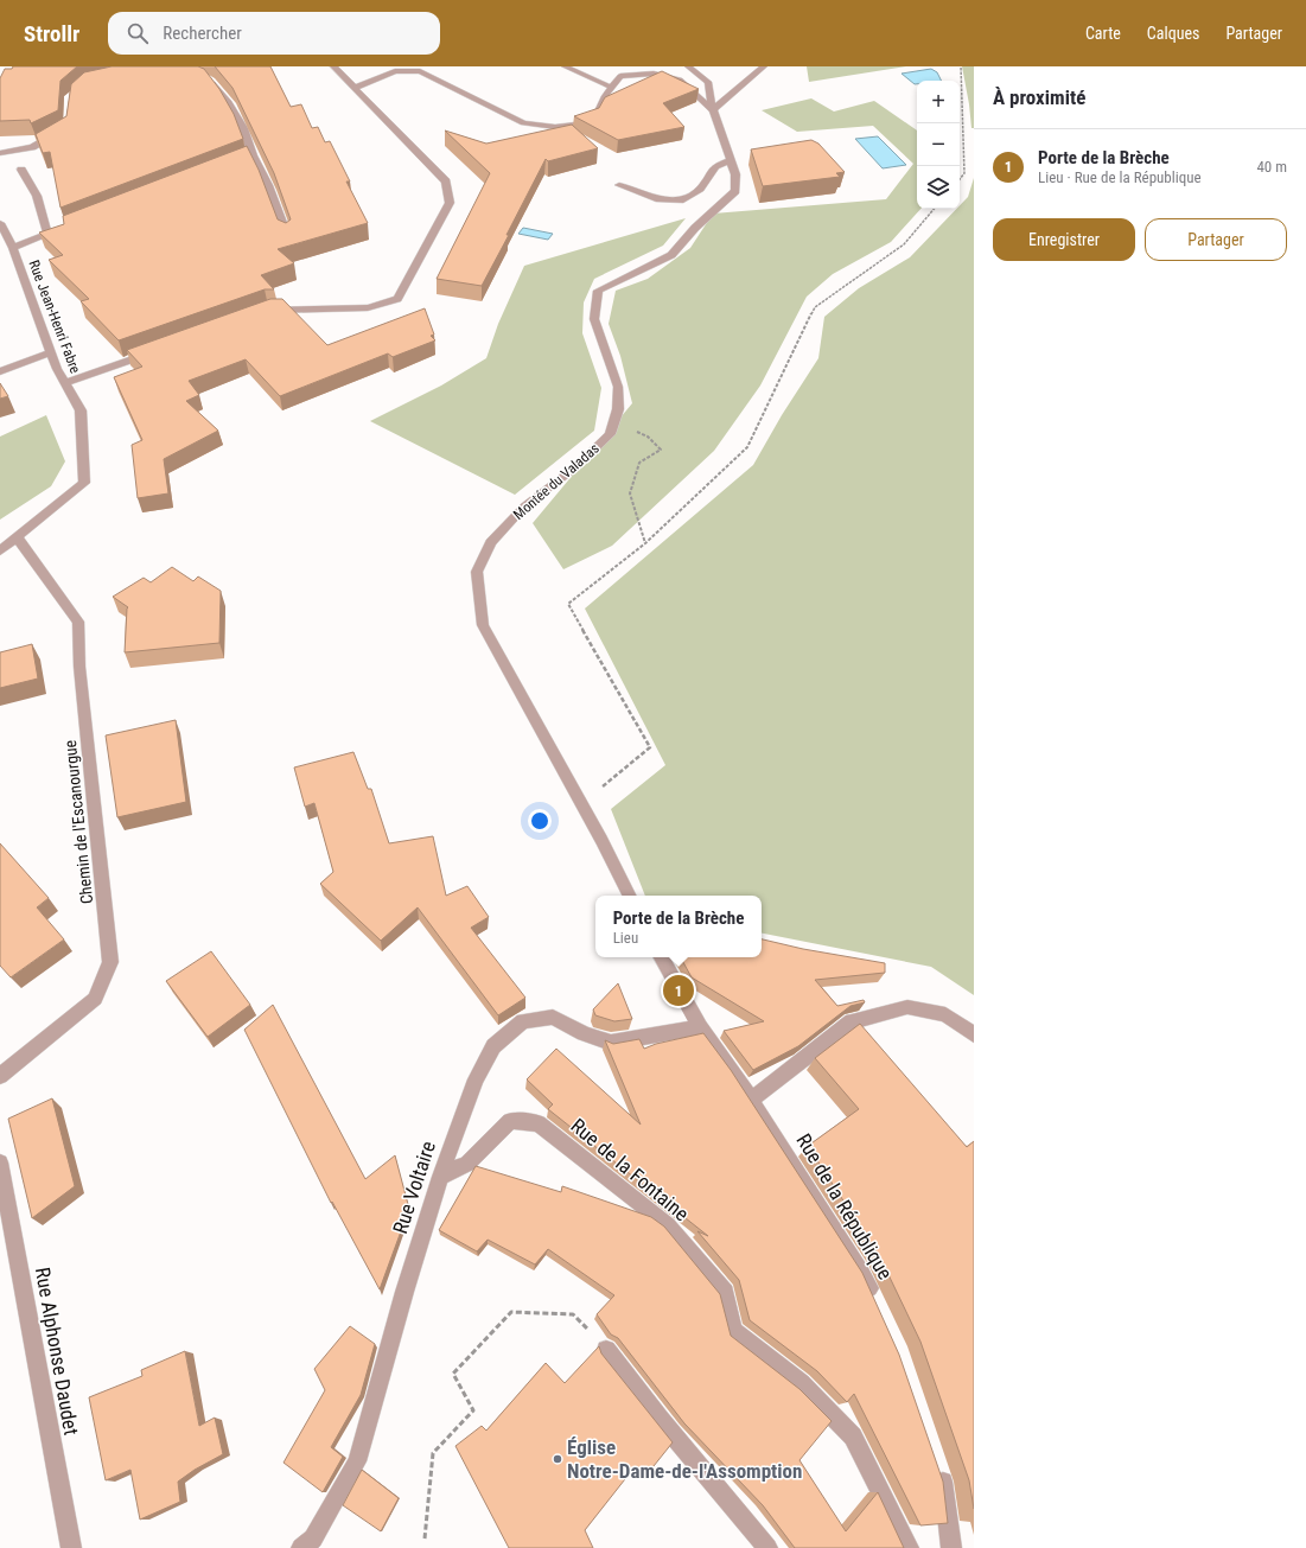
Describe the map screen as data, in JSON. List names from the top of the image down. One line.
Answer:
{"streets":{"street":["Rue Jean-Henri Fabre","Montée du Valadas","Chemin de l'Escanourgue","Rue de la Fontaine","Rue Voltaire","Rue de la République","Rue Alphonse Daudet"]},"crossings":[["Rue Jean-Henri Fabre","Chemin de l'Escanourgue"],["Rue de la Fontaine","Rue Voltaire"],["Rue Voltaire","Rue de la République"]],"places":["Église Notre-Dame-de-l'Assomption"],"page":{"header":"Strollr","search":"Rechercher","nav":["Carte","Calques","Partager"],"heading":"À proximité","map_buttons":["+","−"],"list":[{"mark":"1","name":"Porte de la Brèche","note":"Lieu · Rue de la République","value":"40 m"}],"buttons":["Enregistrer","Partager"],"popup":["Porte de la Brèche","Lieu"],"pins":"1"}}
